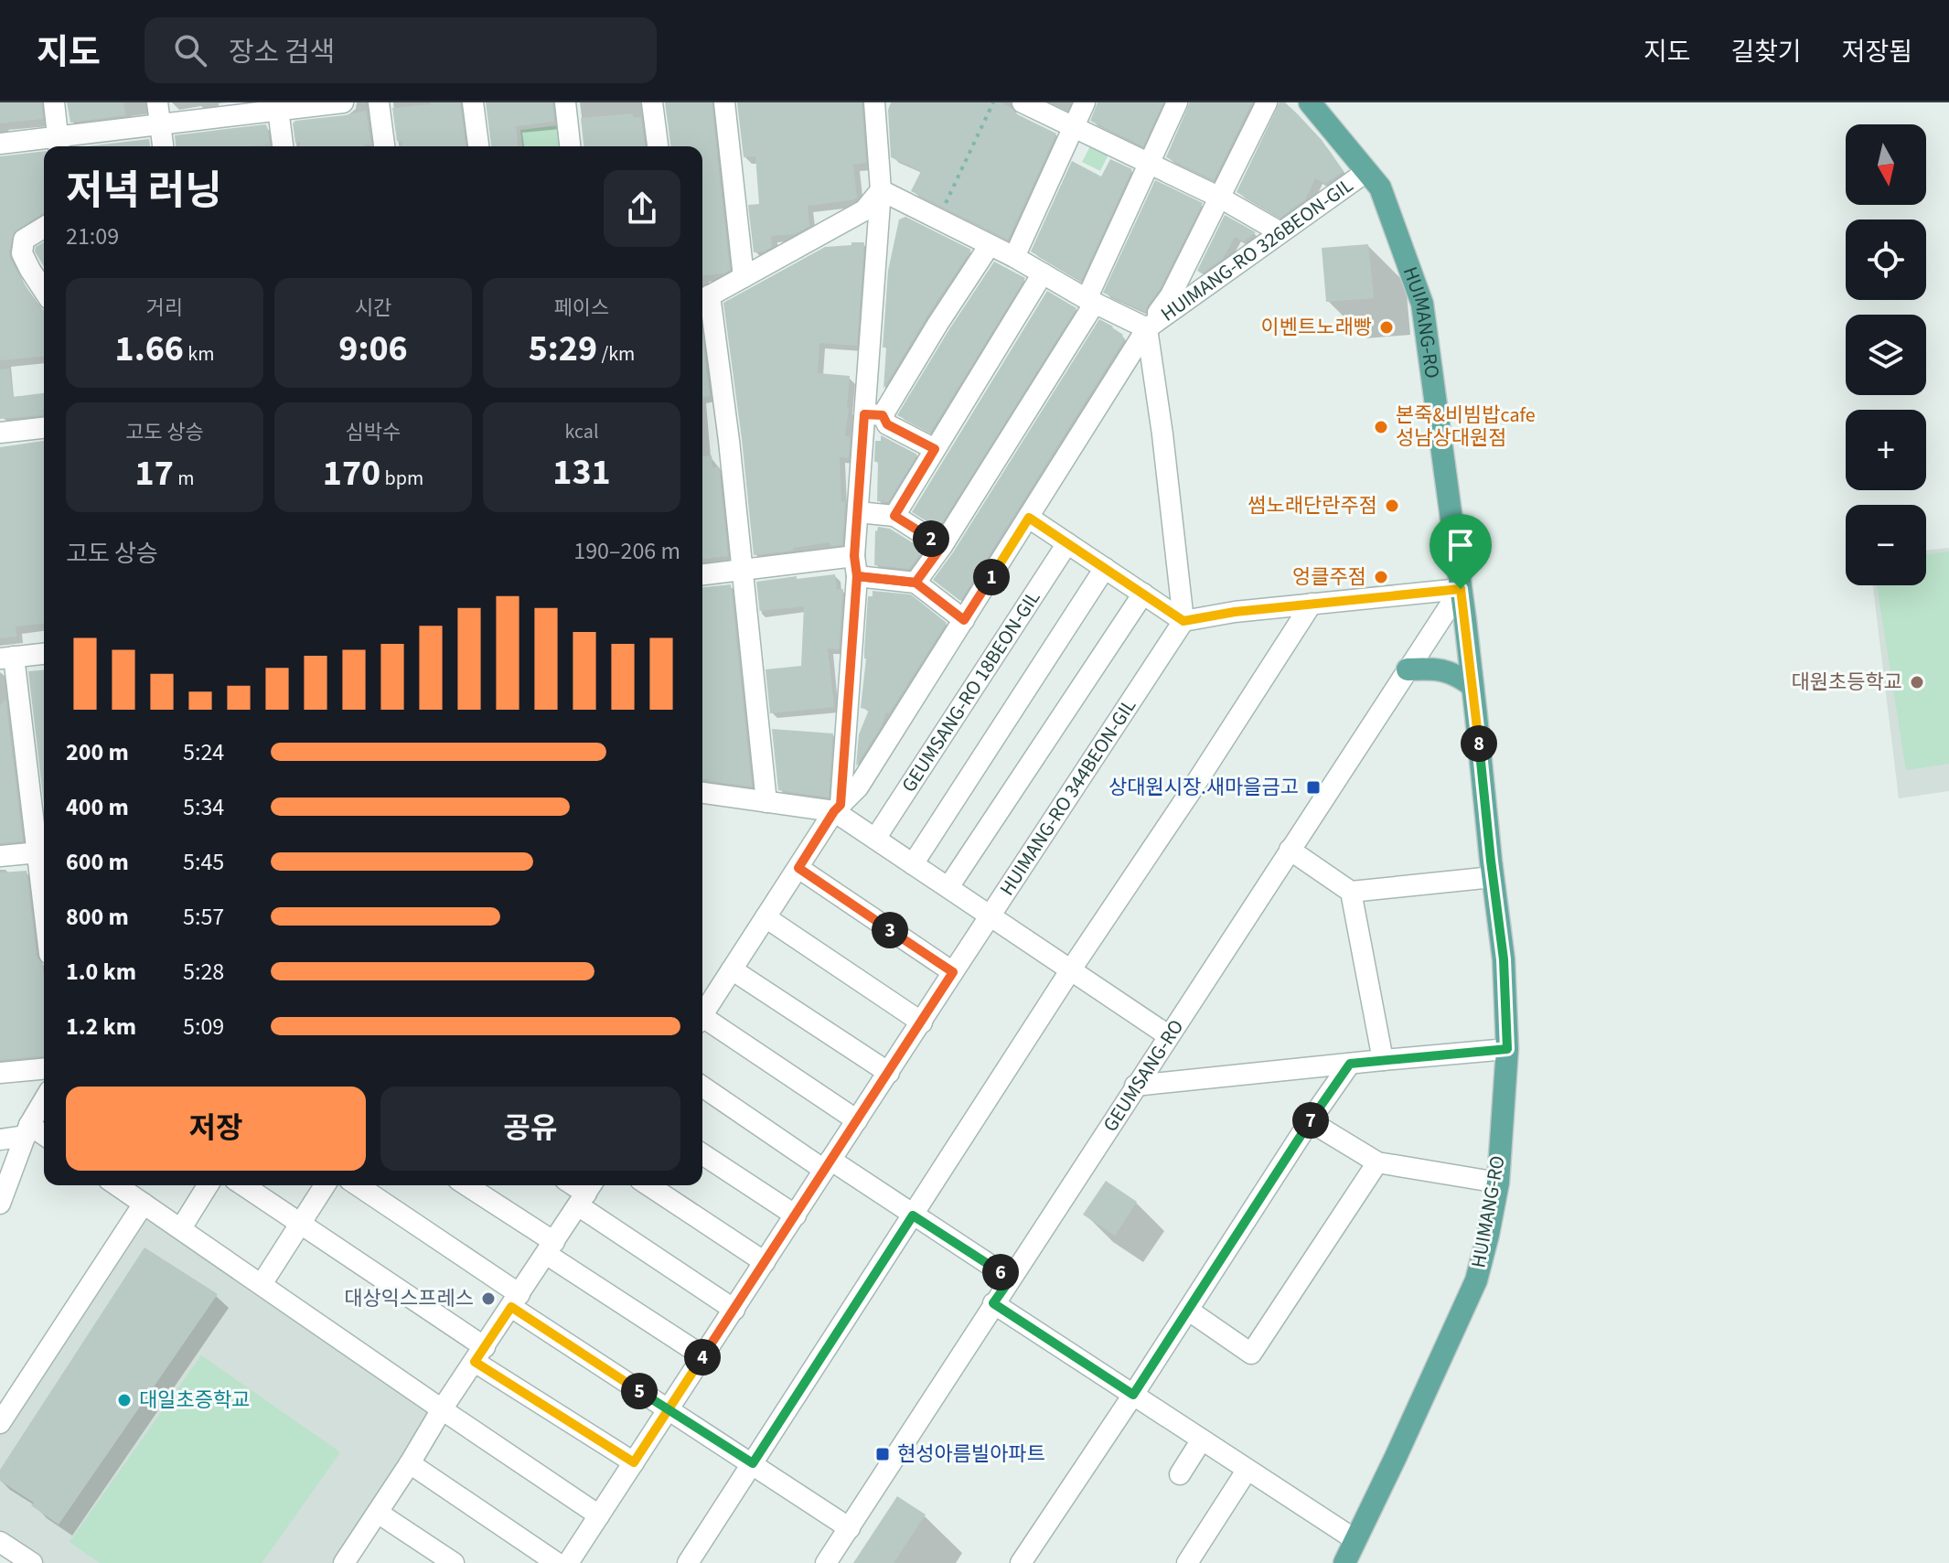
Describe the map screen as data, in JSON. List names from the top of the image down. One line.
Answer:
{"streets":{"main road":["HUIMANG-RO"],"street":["HUIMANG-RO 326BEON-GIL","GEUMSANG-RO 18BEON-GIL","HUIMANG-RO 344BEON-GIL","GEUMSANG-RO"]},"crossings":[["HUIMANG-RO 326BEON-GIL","HUIMANG-RO"],["HUIMANG-RO 326BEON-GIL","HUIMANG-RO 344BEON-GIL"],["HUIMANG-RO","GEUMSANG-RO"]],"places":{"other":["이벤트노래빵","본죽&비빔밥cafe 성남상대원점","썸노래단란주점","엉클주점","대원초등학교","대상익스프레스","대일초증학교"],"transit":["상대원시장.새마을금고","현성아름빌아파트"]},"north":"bottom","page":{"header":"지도","search":"장소 검색","nav":["지도","길찾기","저장됨"],"map_buttons":["+","−"],"heading":["저녁 러닝","21:09"],"stats":[["거리","1.66 km"],["시간","9:06"],["페이스","5:29 /km"],["고도 상승","17 m"],["심박수","170 bpm"],["kcal","131"]],"chart":["고도 상승","190–206 m"],"pins":["2","1","8","3","7","6","4","5"],"list":[{"name":"200 m","note":"5:24"},{"name":"400 m","note":"5:34"},{"name":"600 m","note":"5:45"},{"name":"800 m","note":"5:57"},{"name":"1.0 km","note":"5:28"},{"name":"1.2 km","note":"5:09"}],"buttons":["저장","공유"]}}
